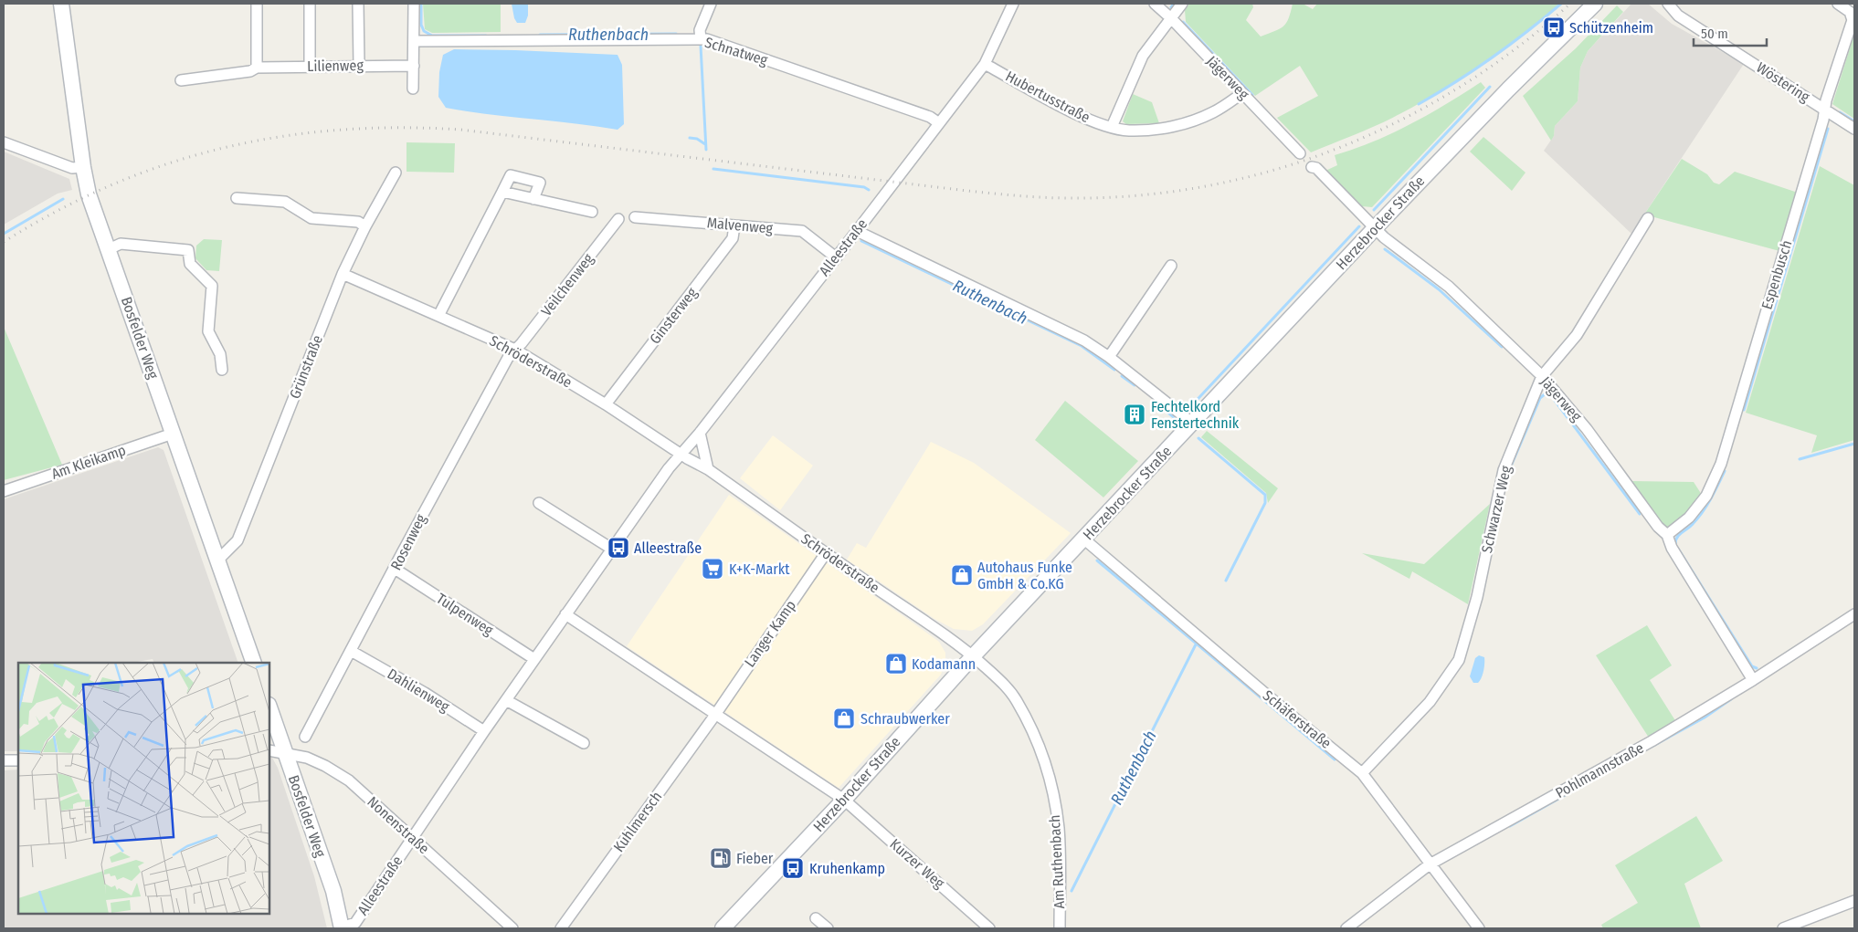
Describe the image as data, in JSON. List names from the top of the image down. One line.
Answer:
{"streets":{"main road":["Herzebrocker Straße","Bosfelder Weg"],"street":["Schnatweg","Lilienweg","Jägerweg","Wöstering","Hubertusstraße","Malvenweg","Alleestraße","Espenbusch","Veilchenweg","Ginsterweg","Schröderstraße","Grünstraße","Am Kleikamp","Schwarzer Weg","Rosenweg","Tulpenweg","Langer Kamp","Dahlienweg","Schäferstraße","Pohlmannstraße","Kuhlmersch","Nonenstraße","Am Ruthenbach","Kurzer Weg"]},"crossings":[["Schnatweg","Alleestraße"],["Jägerweg","Hubertusstraße"],["Jägerweg","Herzebrocker Straße"],["Jägerweg","Espenbusch"],["Jägerweg","Schwarzer Weg"],["Jägerweg","Pohlmannstraße"],["Wöstering","Espenbusch"],["Hubertusstraße","Alleestraße"],["Herzebrocker Straße","Schröderstraße"],["Herzebrocker Straße","Schäferstraße"],["Herzebrocker Straße","Am Ruthenbach"],["Herzebrocker Straße","Kurzer Weg"],["Malvenweg","Alleestraße"],["Malvenweg","Ginsterweg"],["Alleestraße","Bosfelder Weg"],["Alleestraße","Schröderstraße"],["Alleestraße","Tulpenweg"],["Alleestraße","Dahlienweg"],["Alleestraße","Nonenstraße"],["Veilchenweg","Schröderstraße"],["Veilchenweg","Rosenweg"],["Ginsterweg","Schröderstraße"],["Bosfelder Weg","Grünstraße"],["Bosfelder Weg","Am Kleikamp"],["Bosfelder Weg","Nonenstraße"],["Schröderstraße","Grünstraße"],["Schröderstraße","Rosenweg"],["Schröderstraße","Langer Kamp"],["Schröderstraße","Am Ruthenbach"],["Schwarzer Weg","Schäferstraße"],["Rosenweg","Tulpenweg"],["Rosenweg","Dahlienweg"],["Langer Kamp","Kuhlmersch"],["Schäferstraße","Pohlmannstraße"]],"water":["Ruthenbach"],"places":{"bus stop":["Schützenheim","Alleestraße","Kruhenkamp"],"building":["Fechtelkord Fenstertechnik"],"supermarket":["K+K-Markt"],"shop":["Autohaus Funke GmbH & Co.KG","Kodamann","Schraubwerker"],"fuel station":["Fieber"]},"scale_bar":"50 m"}
